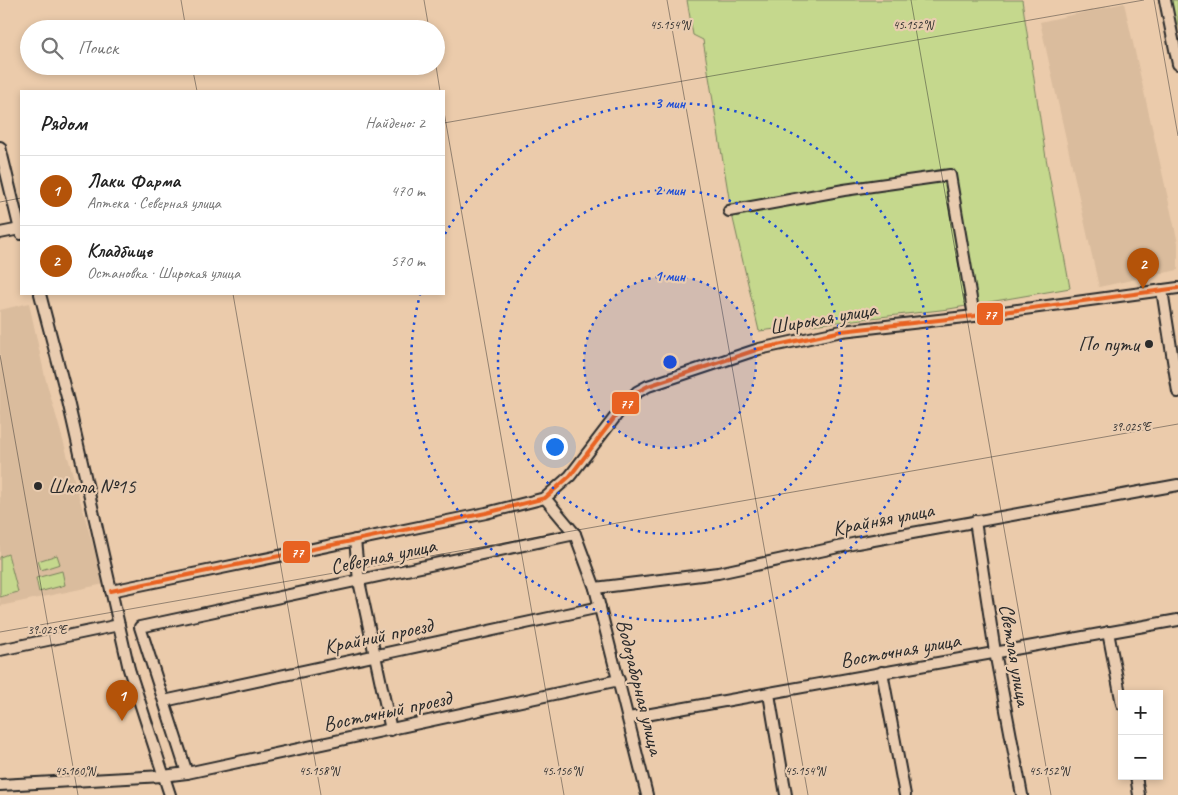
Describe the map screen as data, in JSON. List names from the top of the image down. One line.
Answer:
{"streets":{"street":["Широкая улица","Крайняя улица","Северная улица","Крайний проезд","Восточная улица","Светлая улица","Водозаборная улица","Восточный проезд"]},"crossings":[["Широкая улица","Водозаборная улица"],["Крайняя улица","Светлая улица"],["Крайняя улица","Водозаборная улица"],["Северная улица","Крайний проезд"],["Северная улица","Водозаборная улица"],["Крайний проезд","Водозаборная улица"],["Восточная улица","Светлая улица"],["Восточная улица","Водозаборная улица"],["Водозаборная улица","Восточный проезд"]],"places":["По пути","Школа №15"],"lines":["transit line 77"],"page":{"search":"Поиск","heading":["Рядом","Найдено: 2"],"list":[{"mark":"1","name":"Лаки Фарма","note":"Аптека · Северная улица","value":"470 m"},{"mark":"2","name":"Кладбище","note":"Остановка · Широкая улица","value":"570 m"}],"pins":["2","1"],"map_buttons":["+","−"]},"coordinates":["45.154°N","45.152°N","39.025°E","45.160°N","45.158°N","45.156°N"],"rings":["3 мин","2 мин","1 мин"]}
